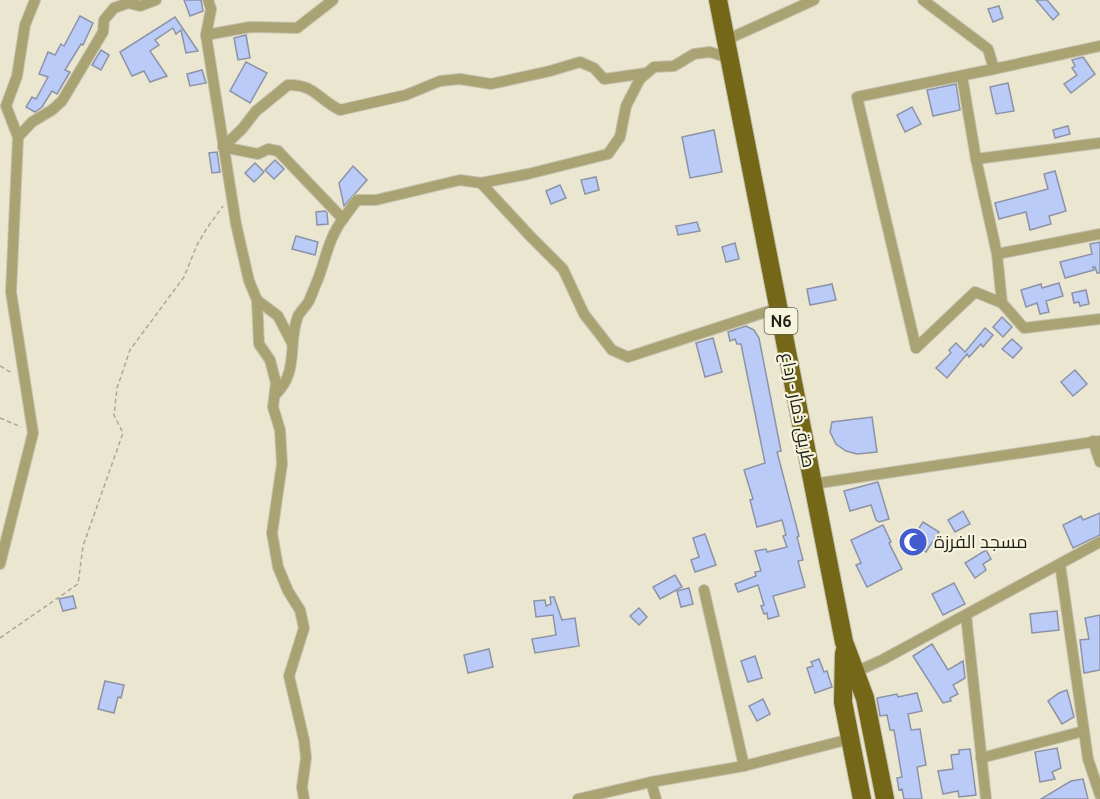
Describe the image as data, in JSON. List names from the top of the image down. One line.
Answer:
{"streets":{"main road":["N6","طريق ذمار - رداع"]},"crossings":[["N6","طريق ذمار - رداع"]],"places":{"mosque":["مسجد الفرزة"]}}
